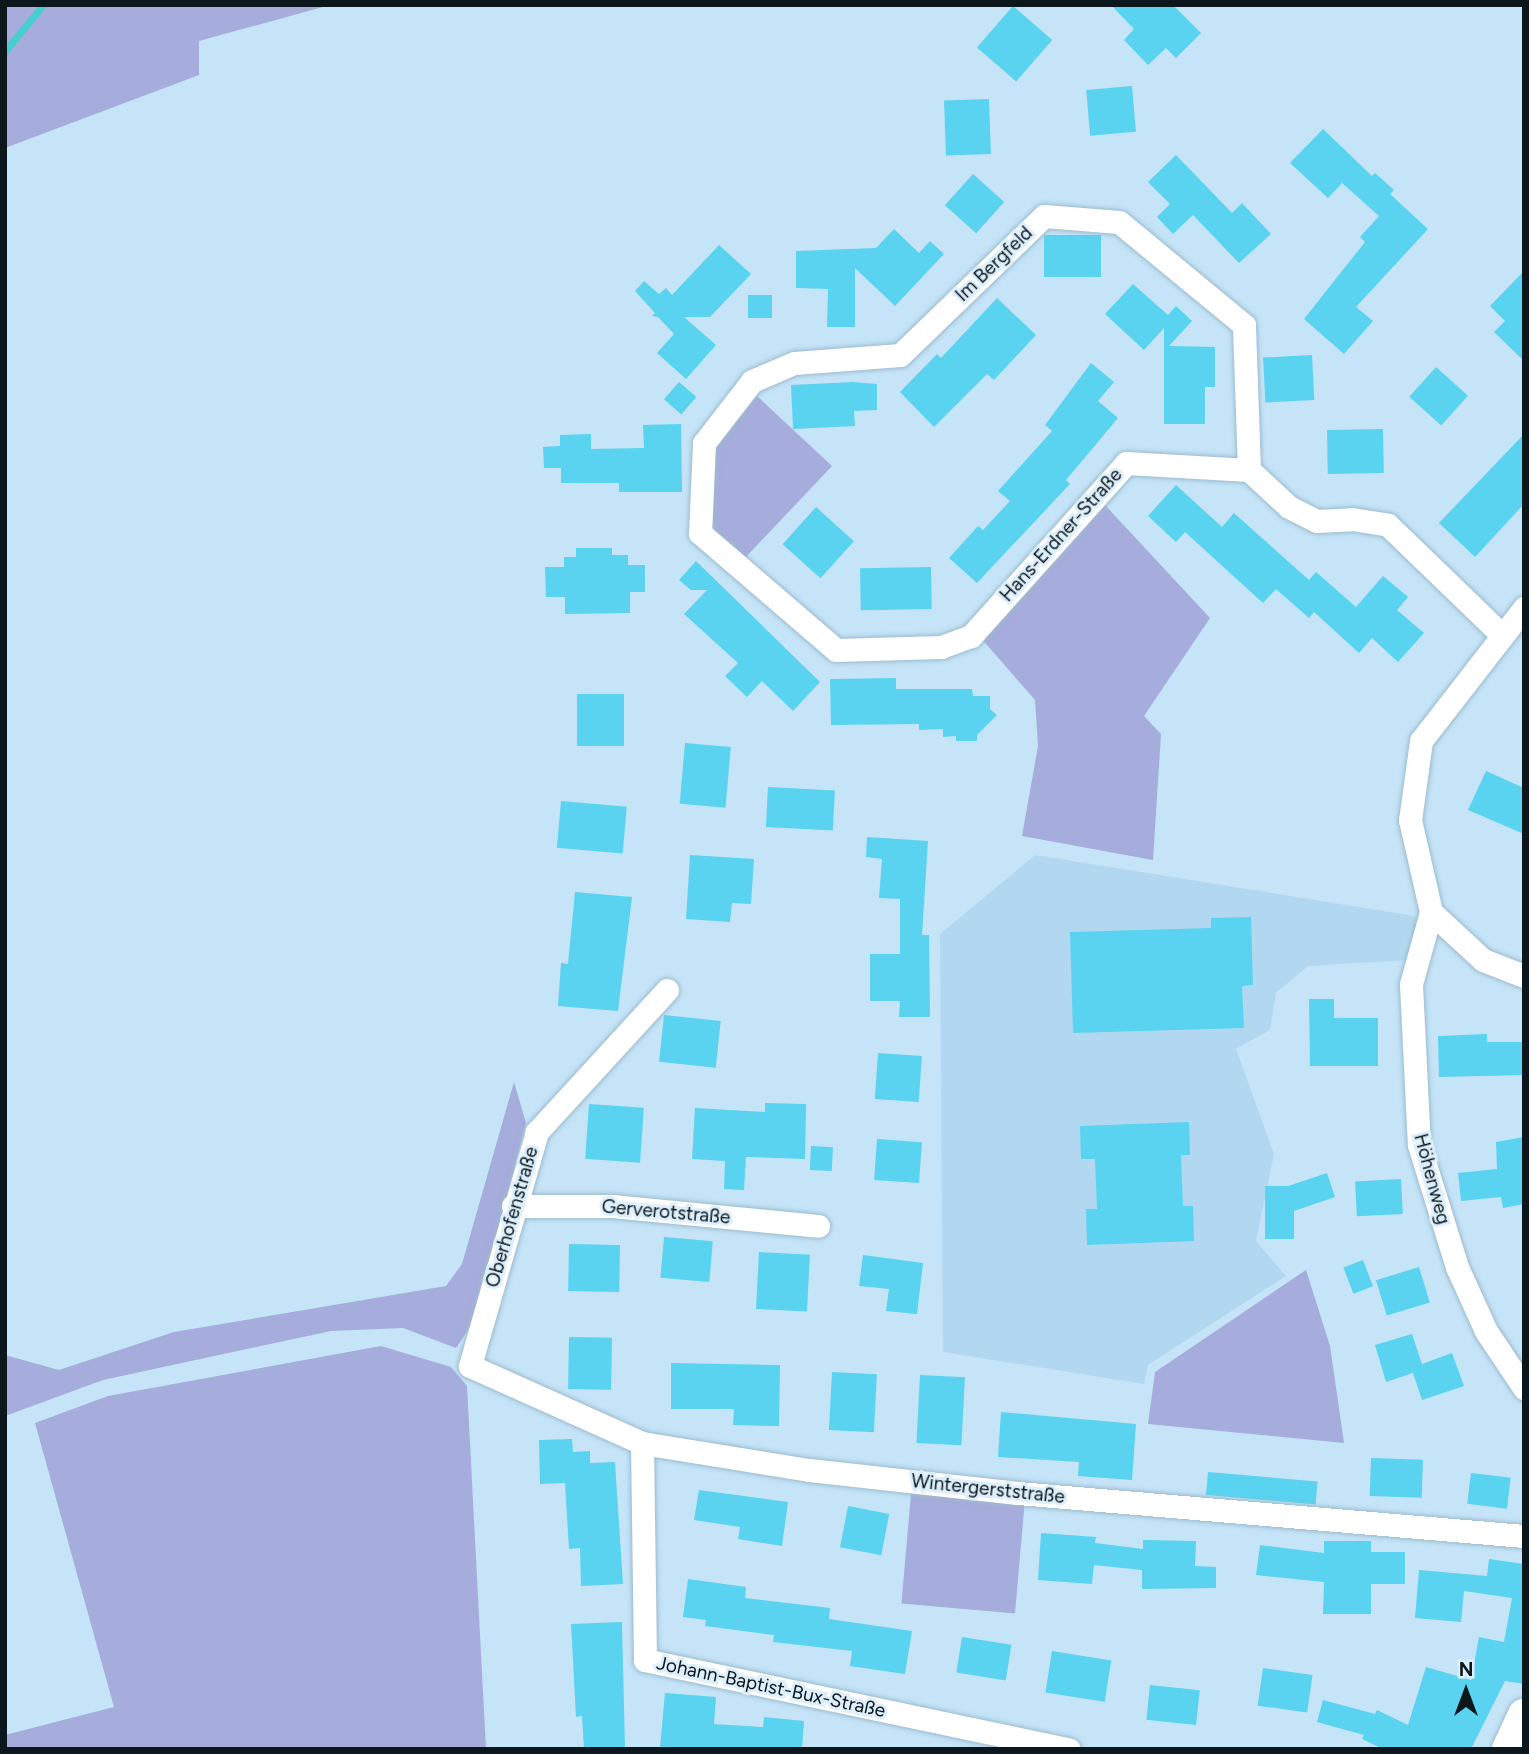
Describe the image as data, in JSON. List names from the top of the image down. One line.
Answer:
{"streets":{"street":["Im Bergfeld","Hans-Erdner-Straße","Höhenweg","Gerverotstraße","Oberhofenstraße","Wintergerststraße","Johann-Baptist-Bux-Straße"]},"crossings":[["Im Bergfeld","Hans-Erdner-Straße"],["Gerverotstraße","Oberhofenstraße"],["Oberhofenstraße","Wintergerststraße"],["Wintergerststraße","Johann-Baptist-Bux-Straße"]],"north":"top"}
